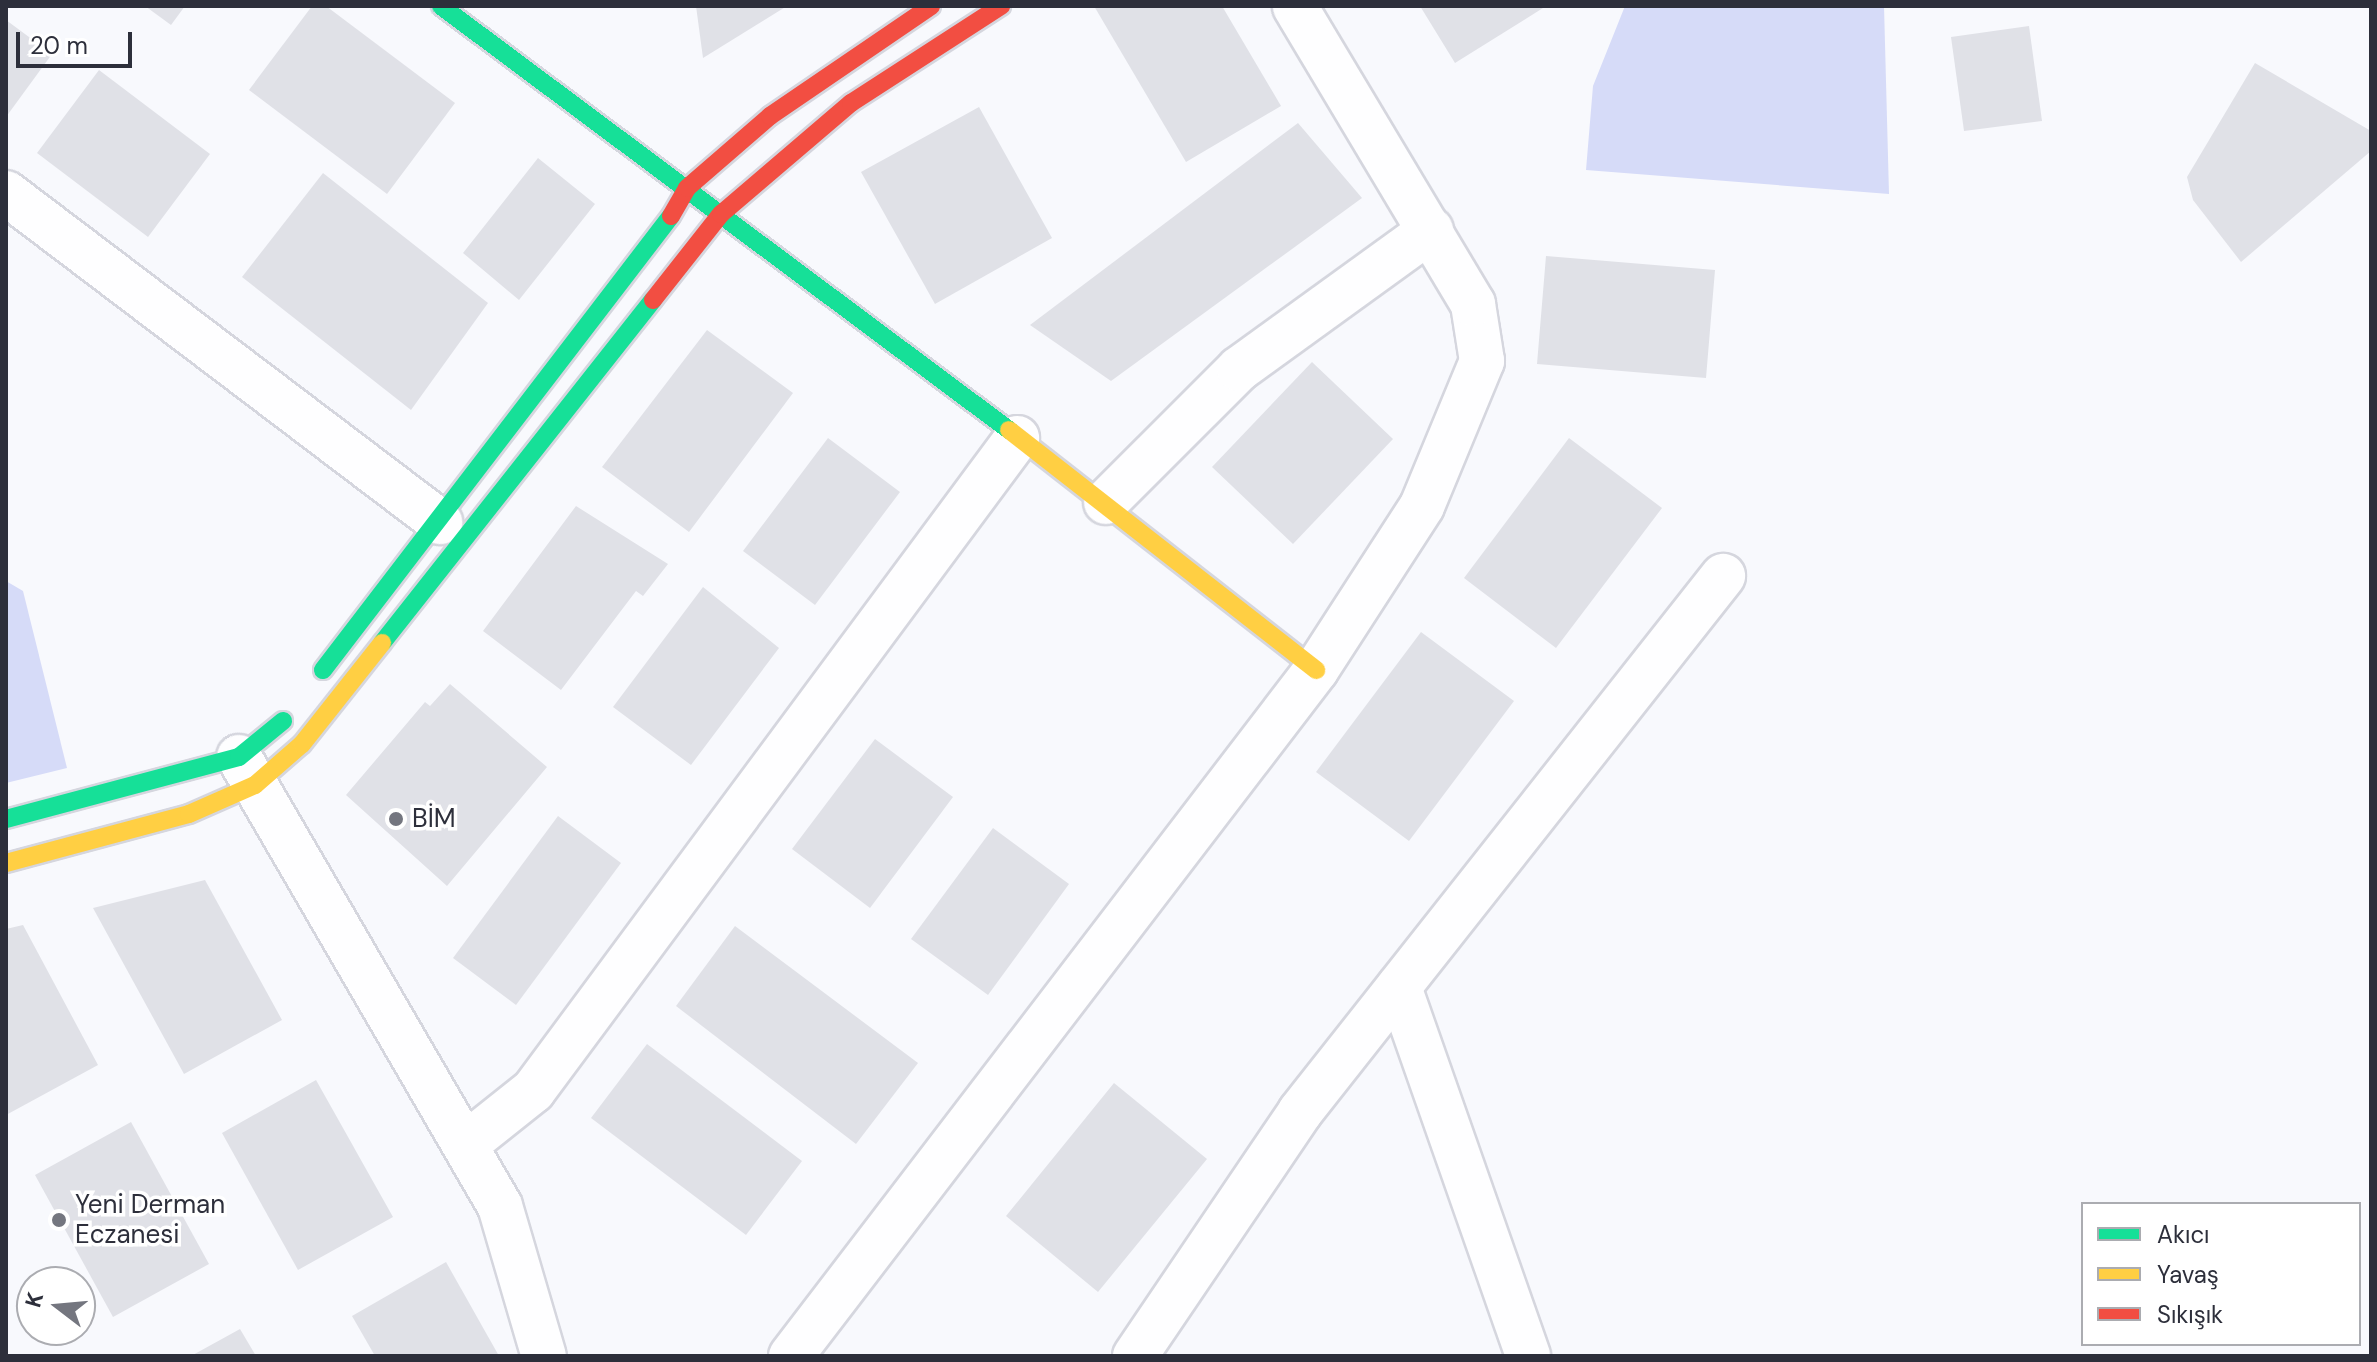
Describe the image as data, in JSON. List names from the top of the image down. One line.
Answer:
{"places":["BİM","Yeni Derman Eczanesi"],"legend":["Akıcı","Yavaş","Sıkışık"],"scale_bar":"20 m","north":"left"}
